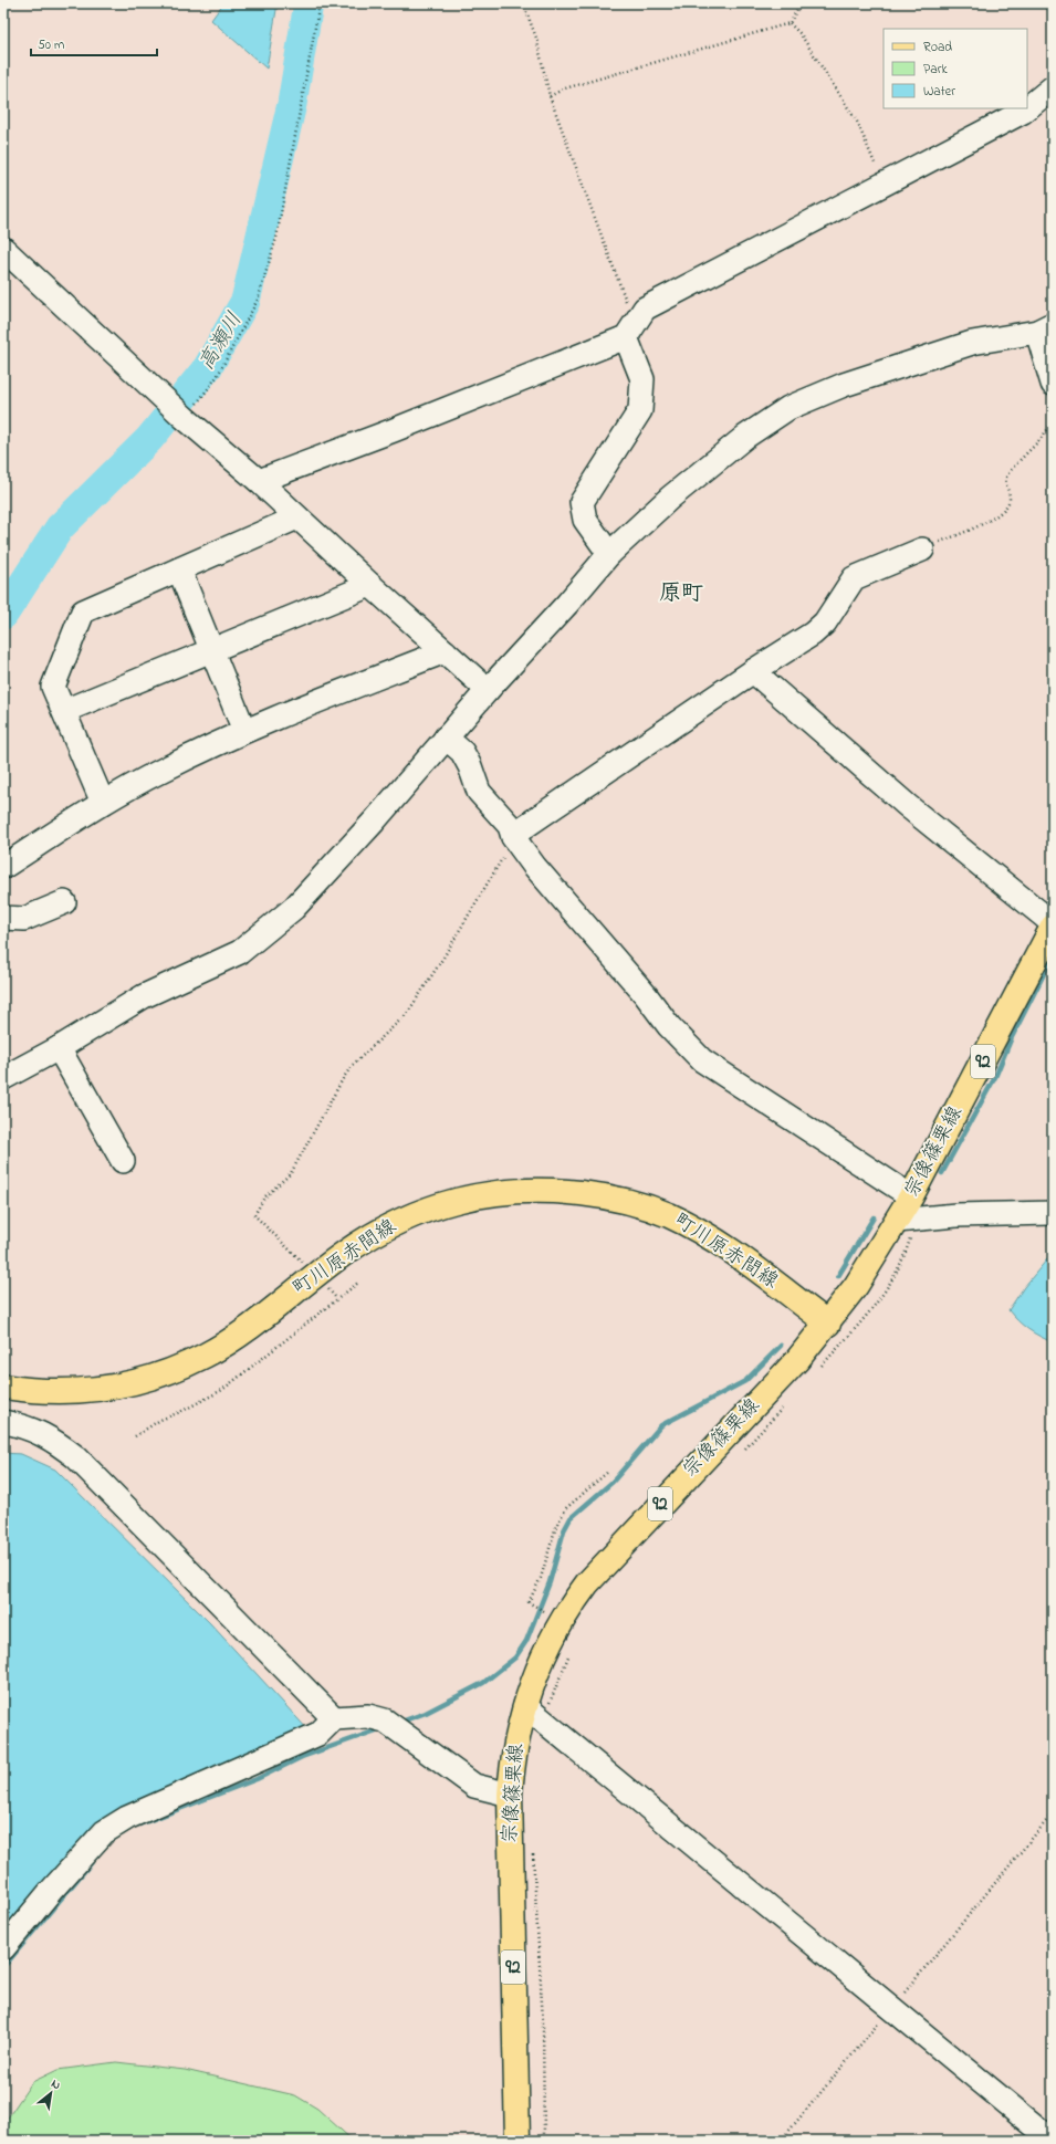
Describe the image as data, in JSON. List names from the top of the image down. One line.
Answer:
{"streets":{"main road":["92","宗像篠栗線","町川原赤間線"]},"crossings":[["宗像篠栗線","町川原赤間線"]],"districts":["原町"],"water":["高瀬川"],"legend":["Road","Park","Water"],"scale_bar":"50 m","north":"top right"}
